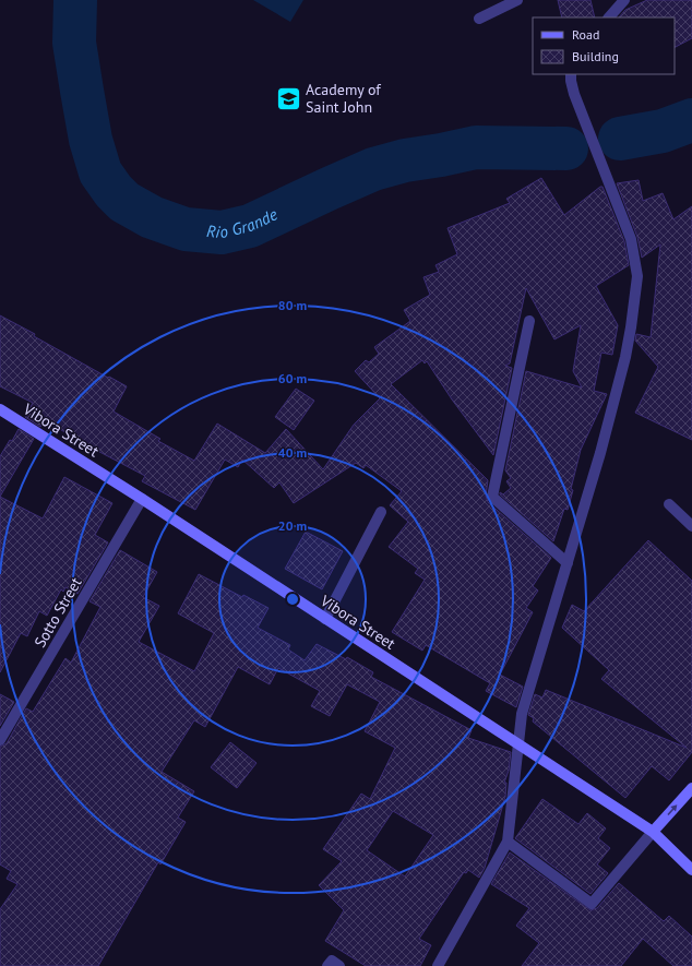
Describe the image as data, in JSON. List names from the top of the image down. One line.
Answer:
{"streets":{"street":["Vibora Street","Sotto Street"]},"crossings":[["Vibora Street","Sotto Street"]],"water":["Rio Grande"],"places":{"school or university":["Academy of Saint John"]},"legend":["Road","Building"],"rings":["80 m","60 m","40 m","20 m"]}
